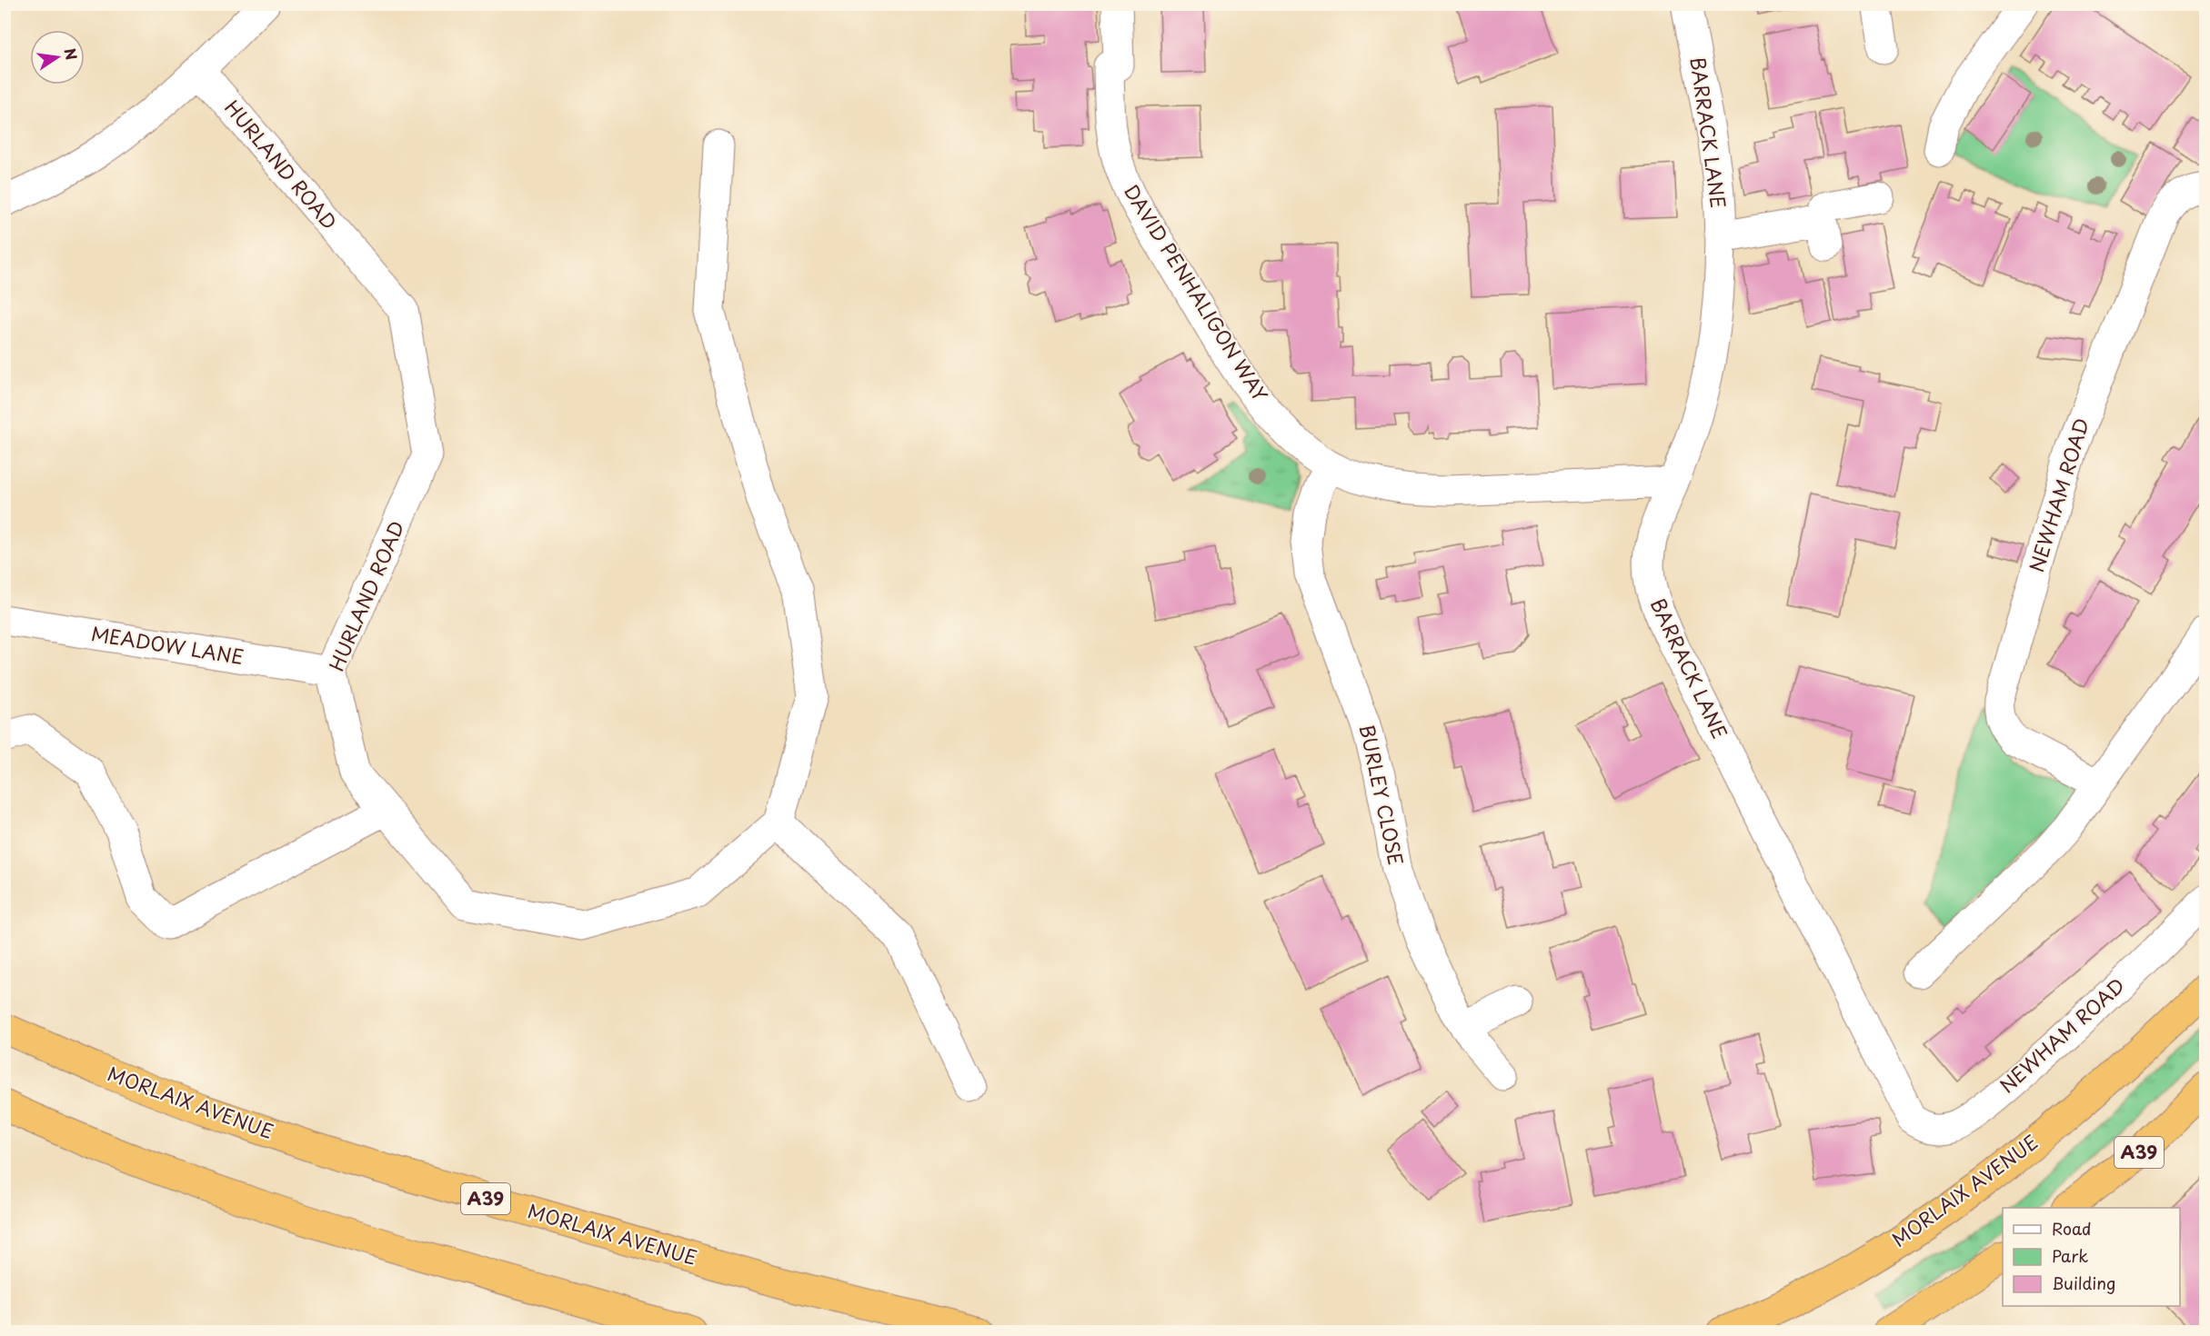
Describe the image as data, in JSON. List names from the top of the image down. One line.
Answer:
{"streets":{"highway":["MORLAIX AVENUE","A39"],"street":["BARRACK LANE","HURLAND ROAD","DAVID PENHALIGON WAY","NEWHAM ROAD","MEADOW LANE","BURLEY CLOSE"]},"crossings":[["BARRACK LANE","DAVID PENHALIGON WAY"],["BARRACK LANE","NEWHAM ROAD"],["HURLAND ROAD","MEADOW LANE"],["DAVID PENHALIGON WAY","BURLEY CLOSE"]],"legend":["Road","Park","Building"],"north":"right"}
